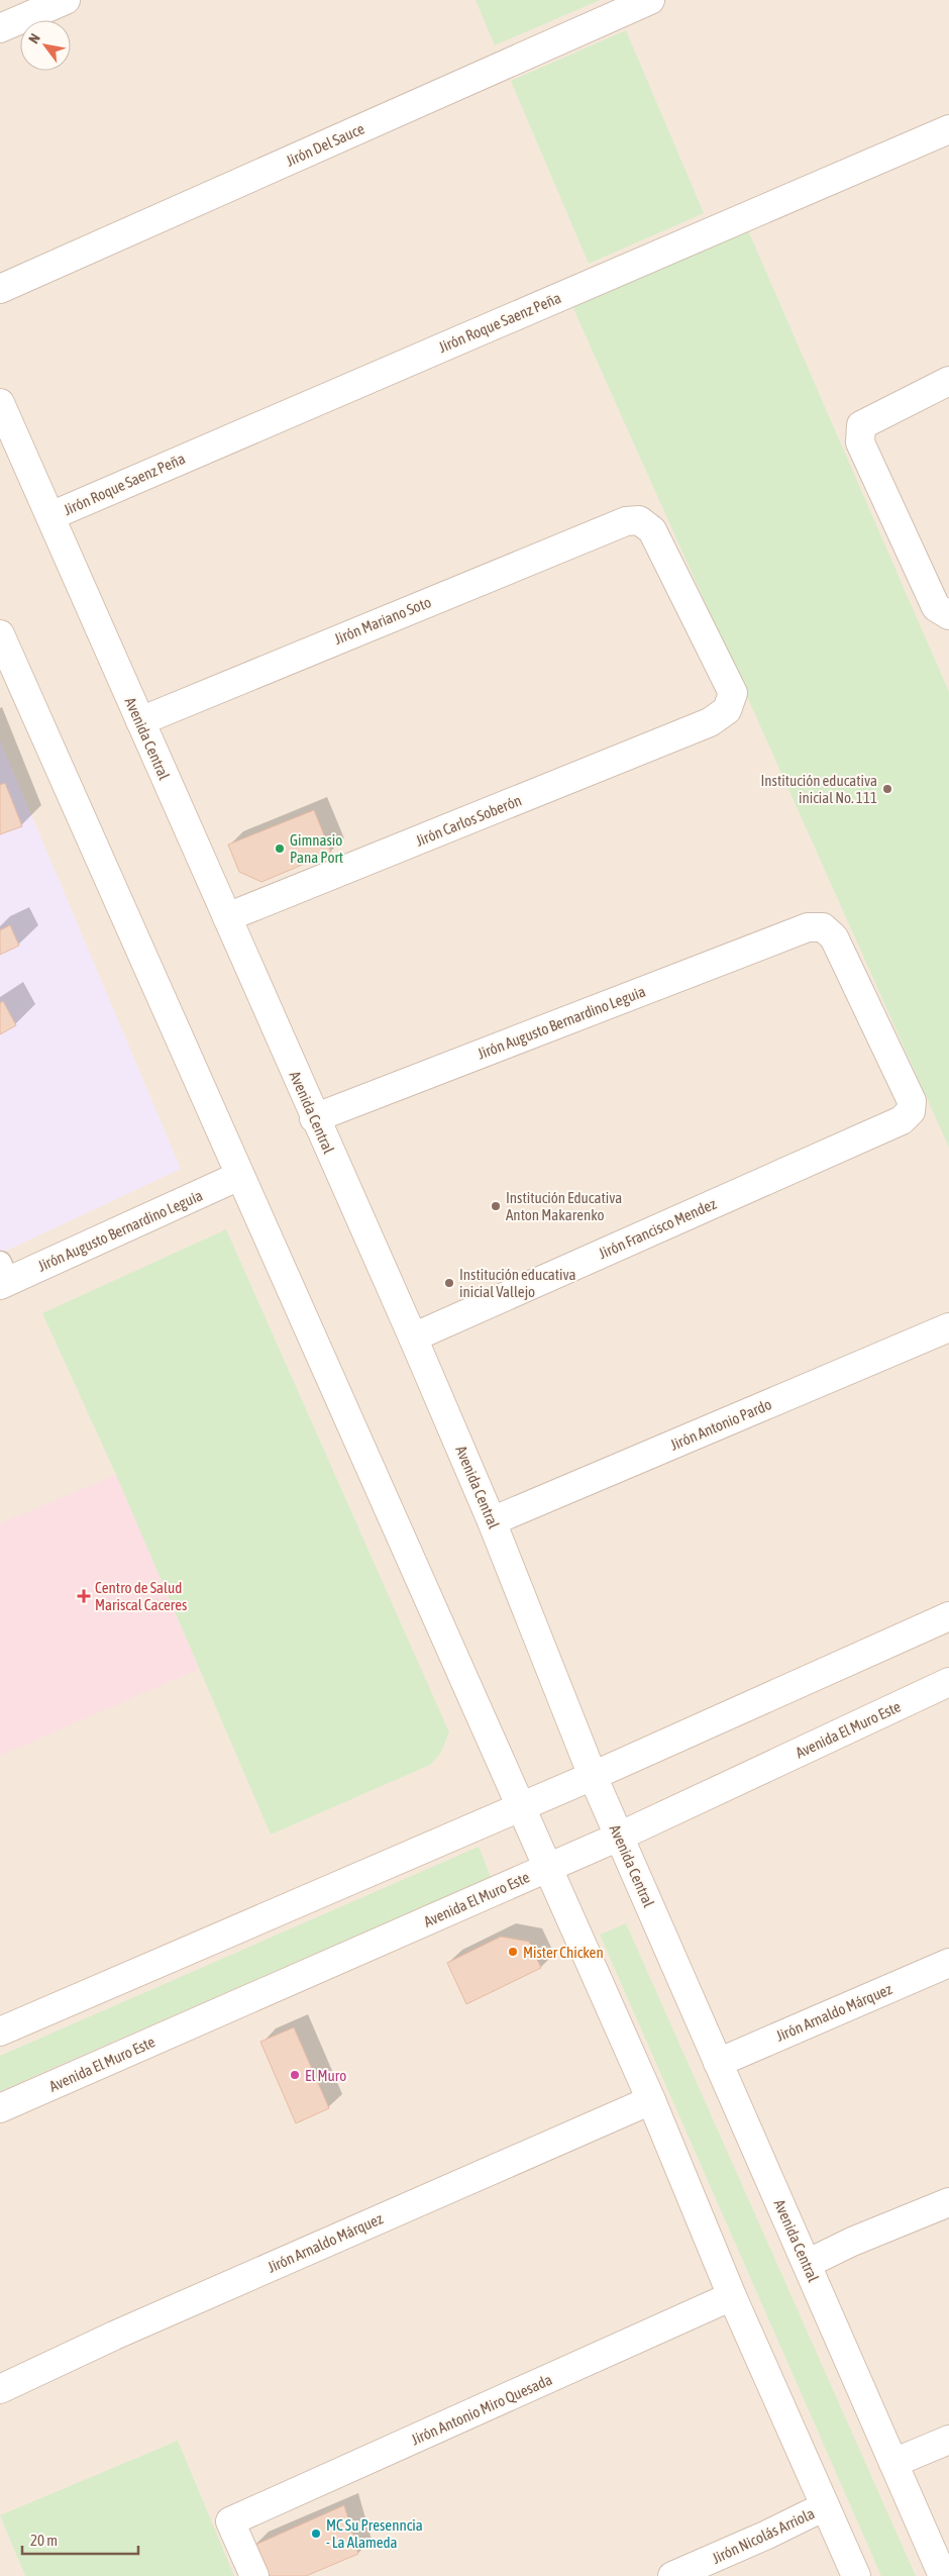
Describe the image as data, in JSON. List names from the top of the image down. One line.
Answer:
{"streets":{"street":["Jirón Del Sauce","Jirón Roque Saenz Peña","Jirón Mariano Soto","Avenida Central","Jirón Carlos Soberón","Jirón Augusto Bernardino Leguia","Jirón Francisco Mendez","Jirón Antonio Pardo","Avenida El Muro Este","Jirón Arnaldo Márquez","Jirón Antonio Miro Quesada","Jirón Nicolás Arriola"]},"crossings":[["Jirón Roque Saenz Peña","Avenida Central"],["Jirón Mariano Soto","Avenida Central"],["Jirón Mariano Soto","Jirón Carlos Soberón"],["Avenida Central","Jirón Carlos Soberón"],["Avenida Central","Jirón Augusto Bernardino Leguia"],["Avenida Central","Jirón Francisco Mendez"],["Avenida Central","Jirón Antonio Pardo"],["Avenida Central","Avenida El Muro Este"],["Avenida Central","Jirón Arnaldo Márquez"],["Jirón Augusto Bernardino Leguia","Jirón Francisco Mendez"]],"places":{"other":["Institución educativa inicial No. 111","Gimnasio Pana Port","Institución Educativa Anton Makarenko","Institución educativa inicial Vallejo","Mister Chicken","El Muro","MC Su Presenncia - La Alameda"],"health":["Centro de Salud Mariscal Caceres"]},"scale_bar":"20 m","north":"top left"}
